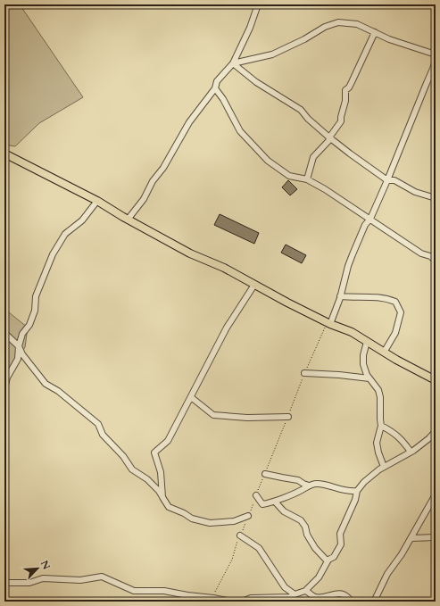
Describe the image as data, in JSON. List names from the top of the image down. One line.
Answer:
{"north":"top right"}
